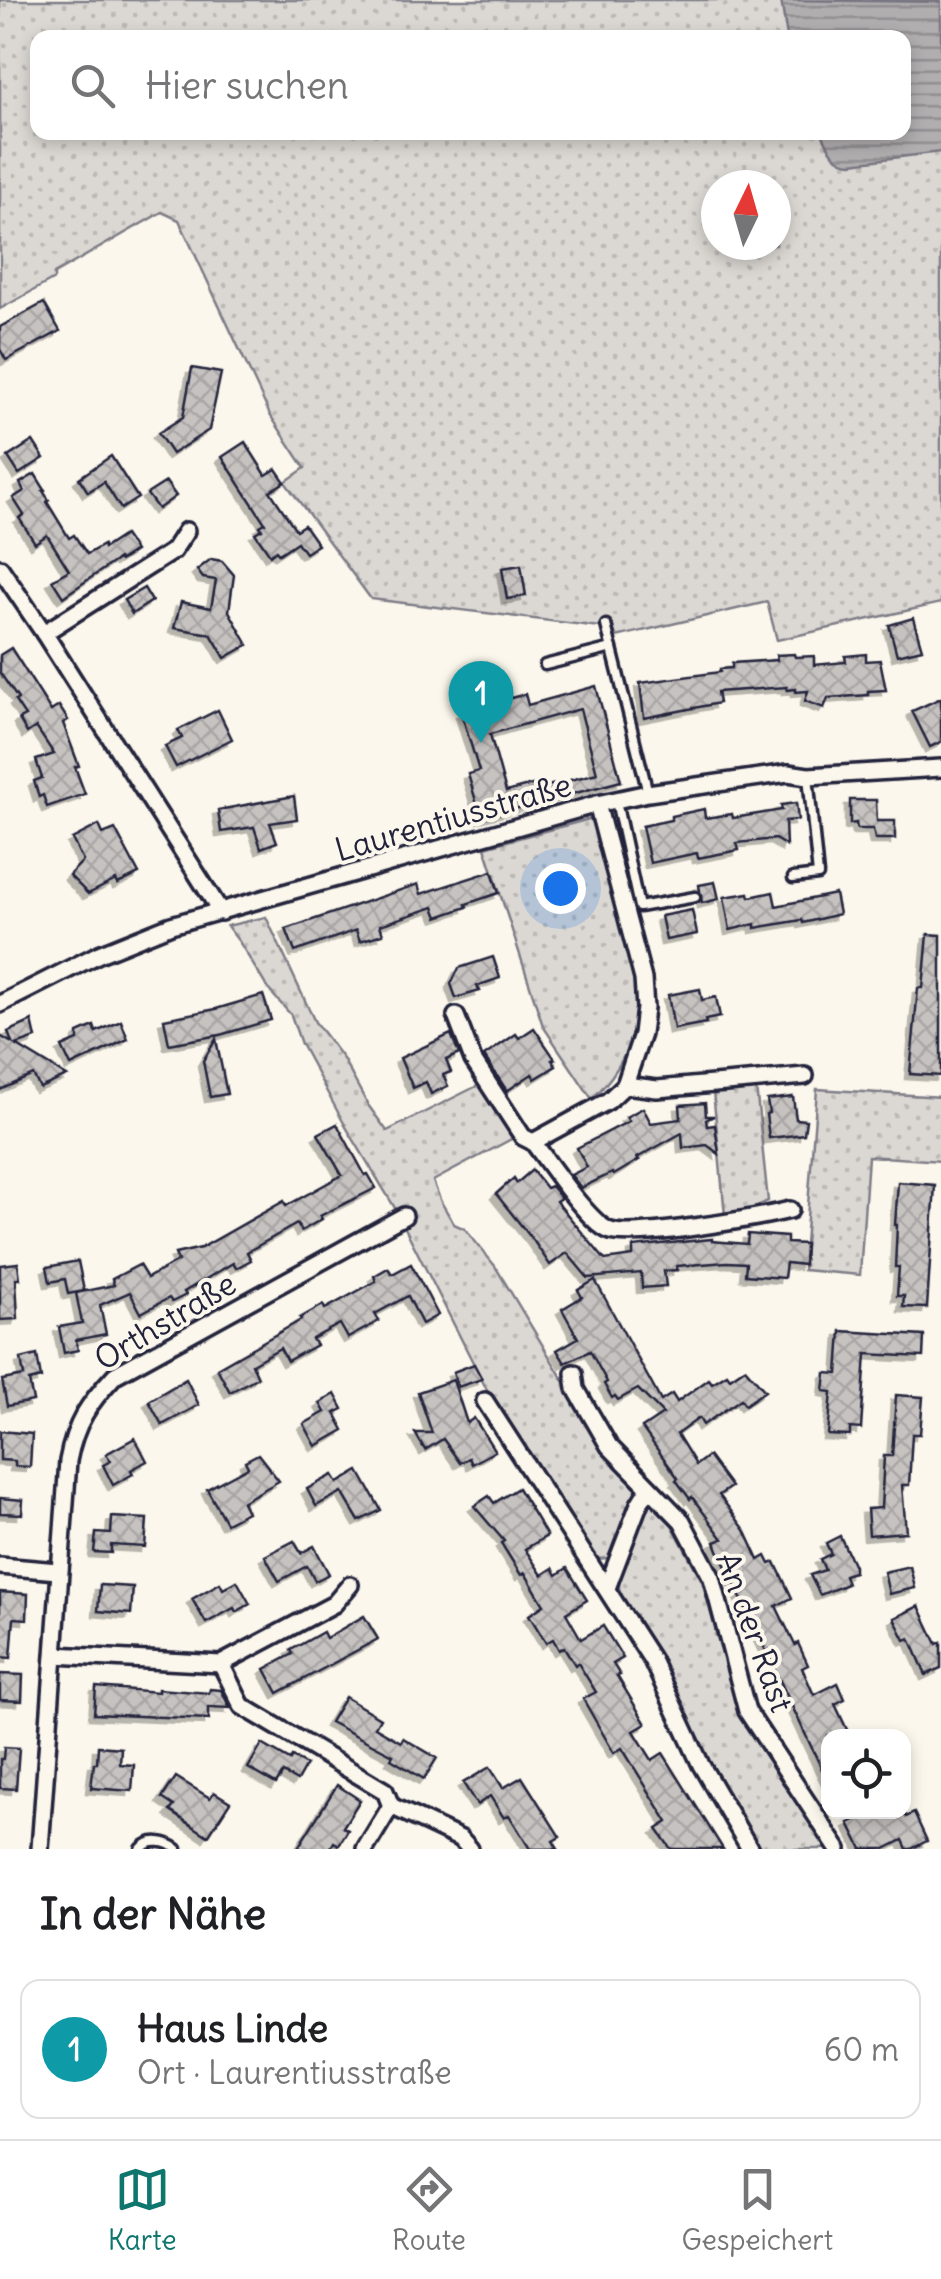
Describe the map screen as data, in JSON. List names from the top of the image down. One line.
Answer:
{"streets":{"street":["Laurentiusstraße","Orthstraße","An der Rast"]},"north":"top","page":{"search":"Hier suchen","pins":"1","heading":"In der Nähe","list":[{"mark":"1","name":"Haus Linde","note":"Ort · Laurentiusstraße","value":"60 m"}],"nav":["Karte","Route","Gespeichert"]}}
